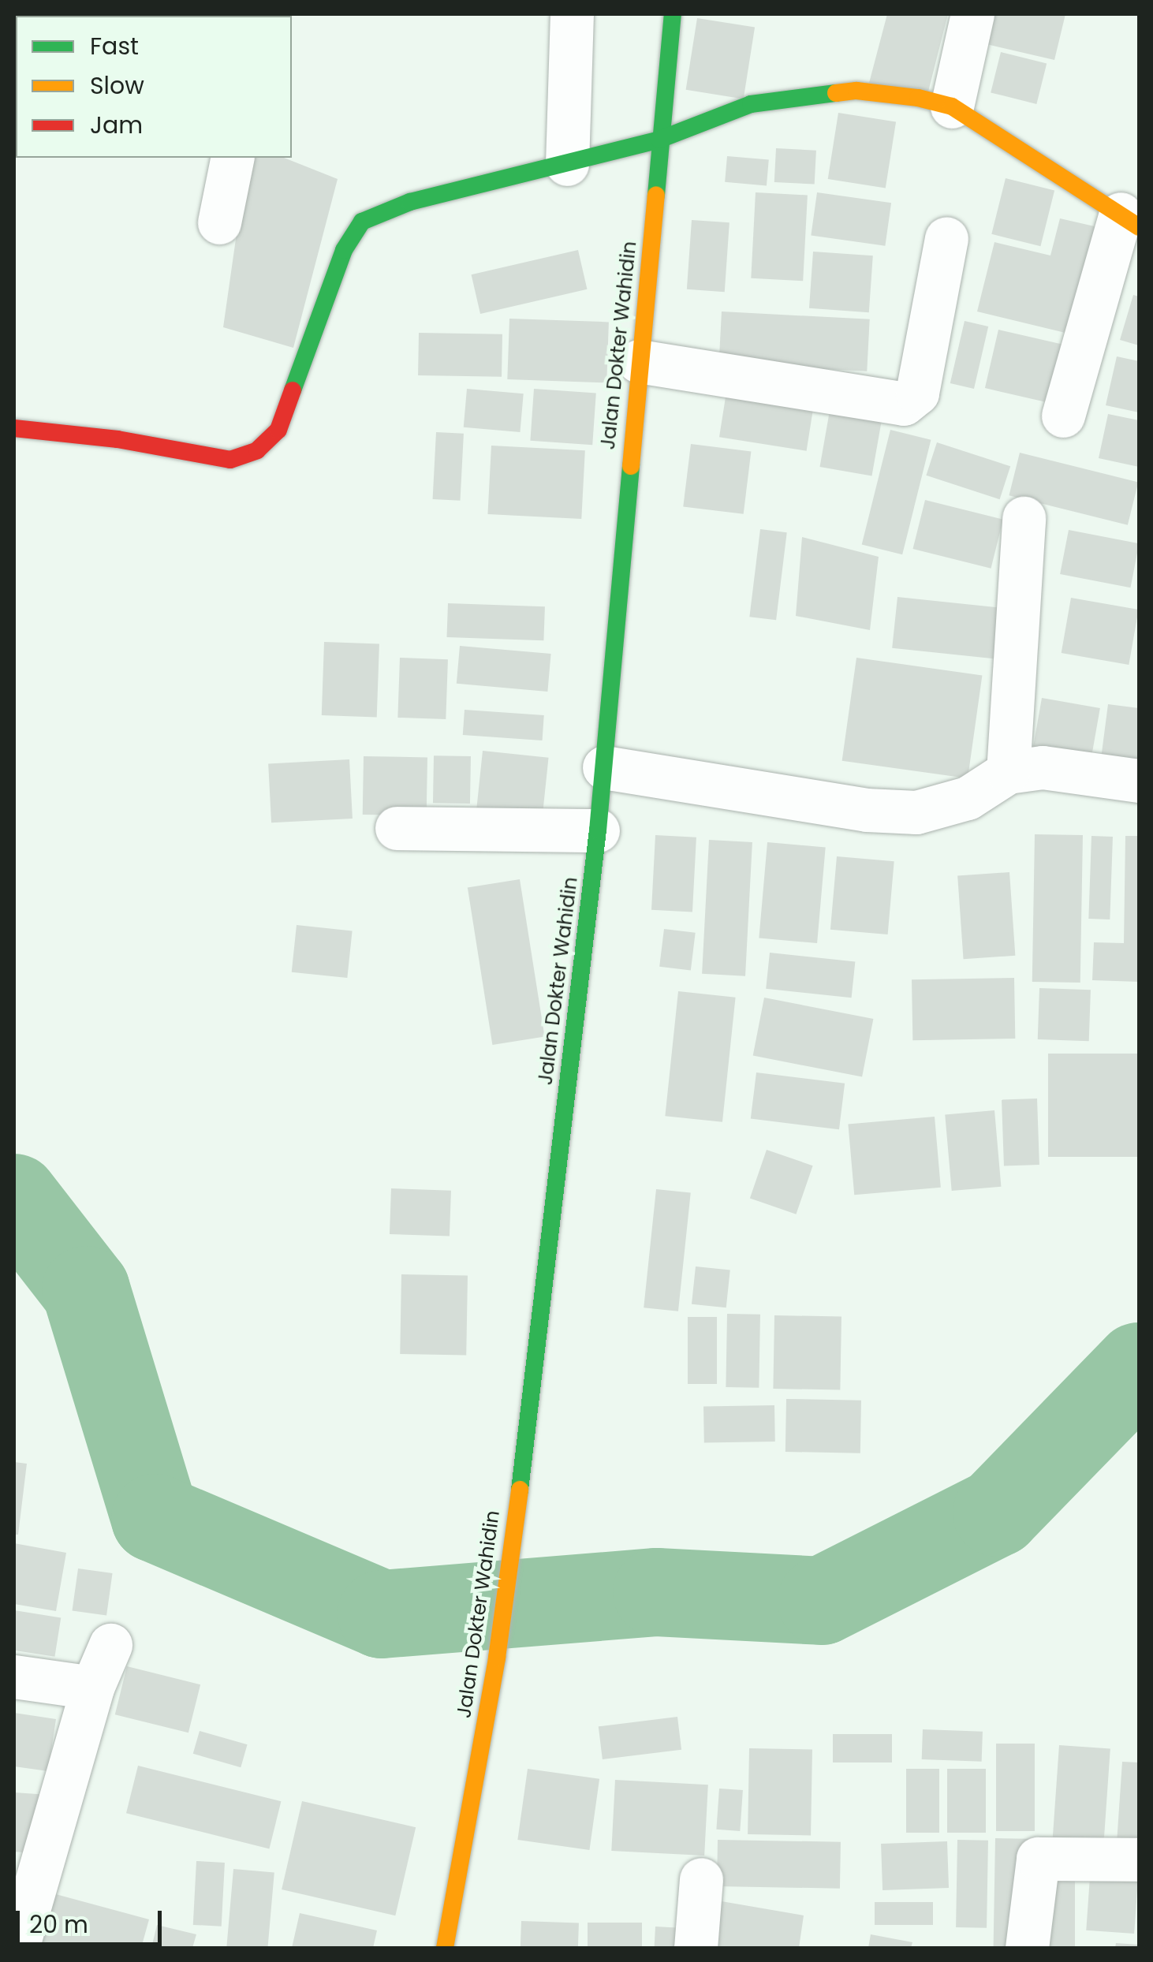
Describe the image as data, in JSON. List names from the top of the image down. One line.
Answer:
{"streets":{"main road":["Jalan Dokter Wahidin"]},"legend":["Fast","Slow","Jam"],"scale_bar":"20 m"}
